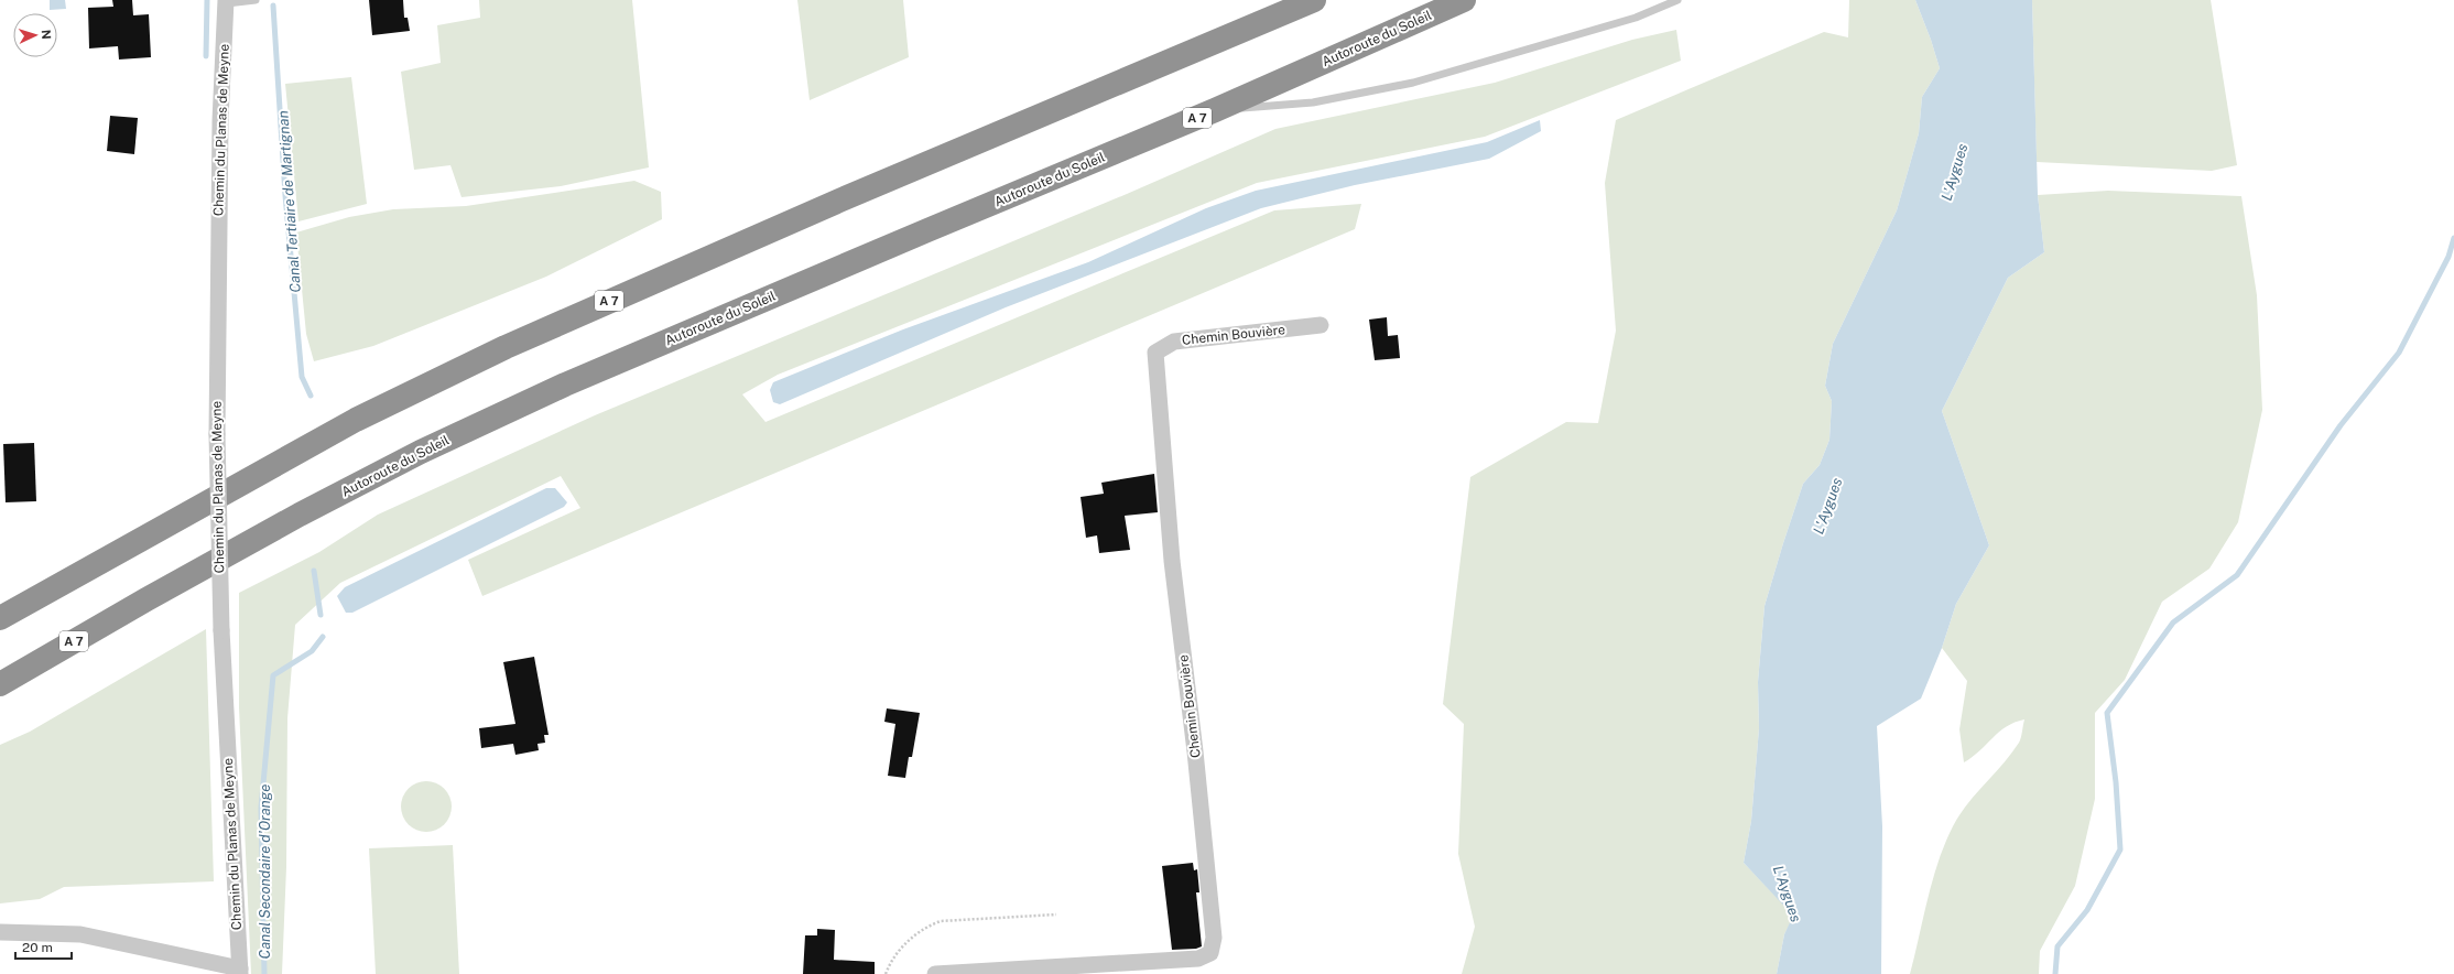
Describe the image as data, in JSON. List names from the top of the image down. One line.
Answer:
{"streets":{"highway":["Autoroute du Soleil","A 7"],"street":["Chemin du Planas de Meyne","Chemin Bouvière"]},"water":["L'Aygues","Canal Tertiaire de Martignan","Canal Secondaire d'Orange"],"scale_bar":"20 m","north":"right"}
